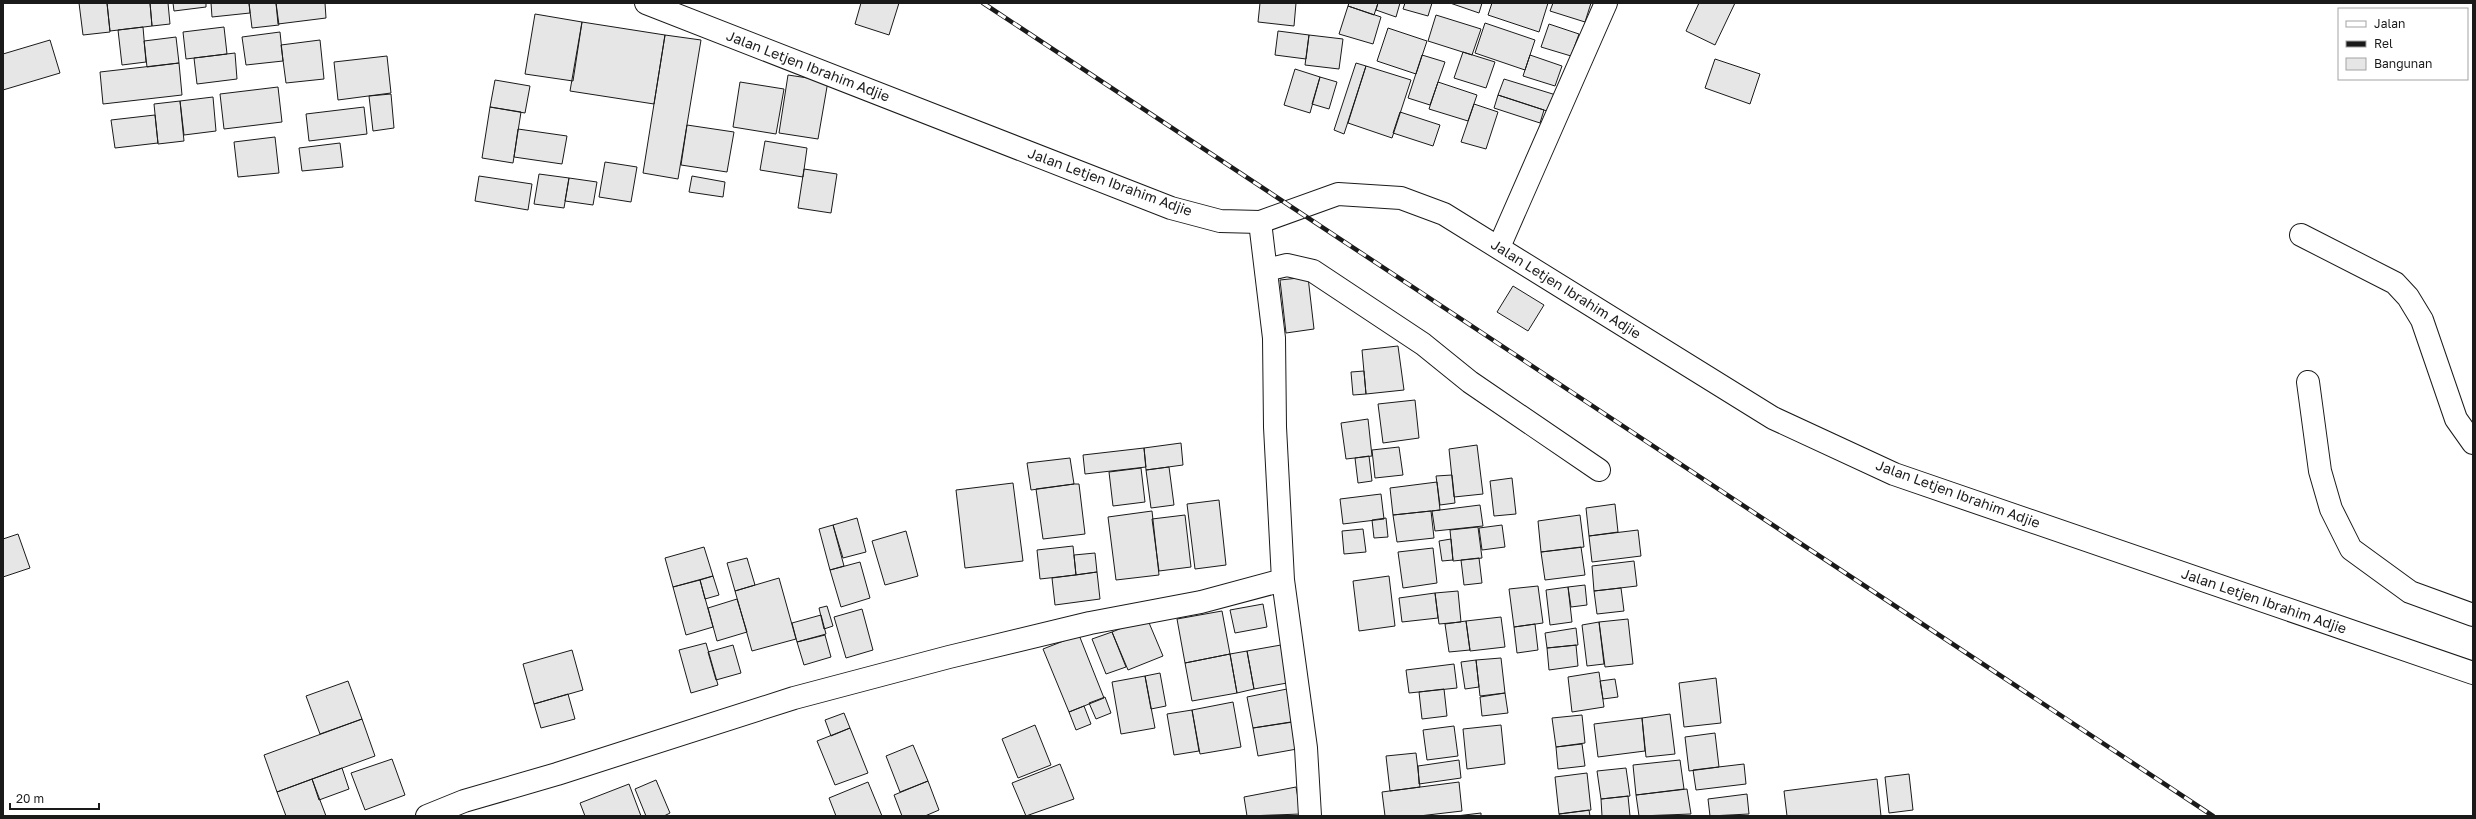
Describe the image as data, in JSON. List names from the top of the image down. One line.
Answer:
{"streets":{"main road":["Jalan Letjen Ibrahim Adjie"]},"legend":["Jalan","Rel","Bangunan"],"scale_bar":"20 m"}
